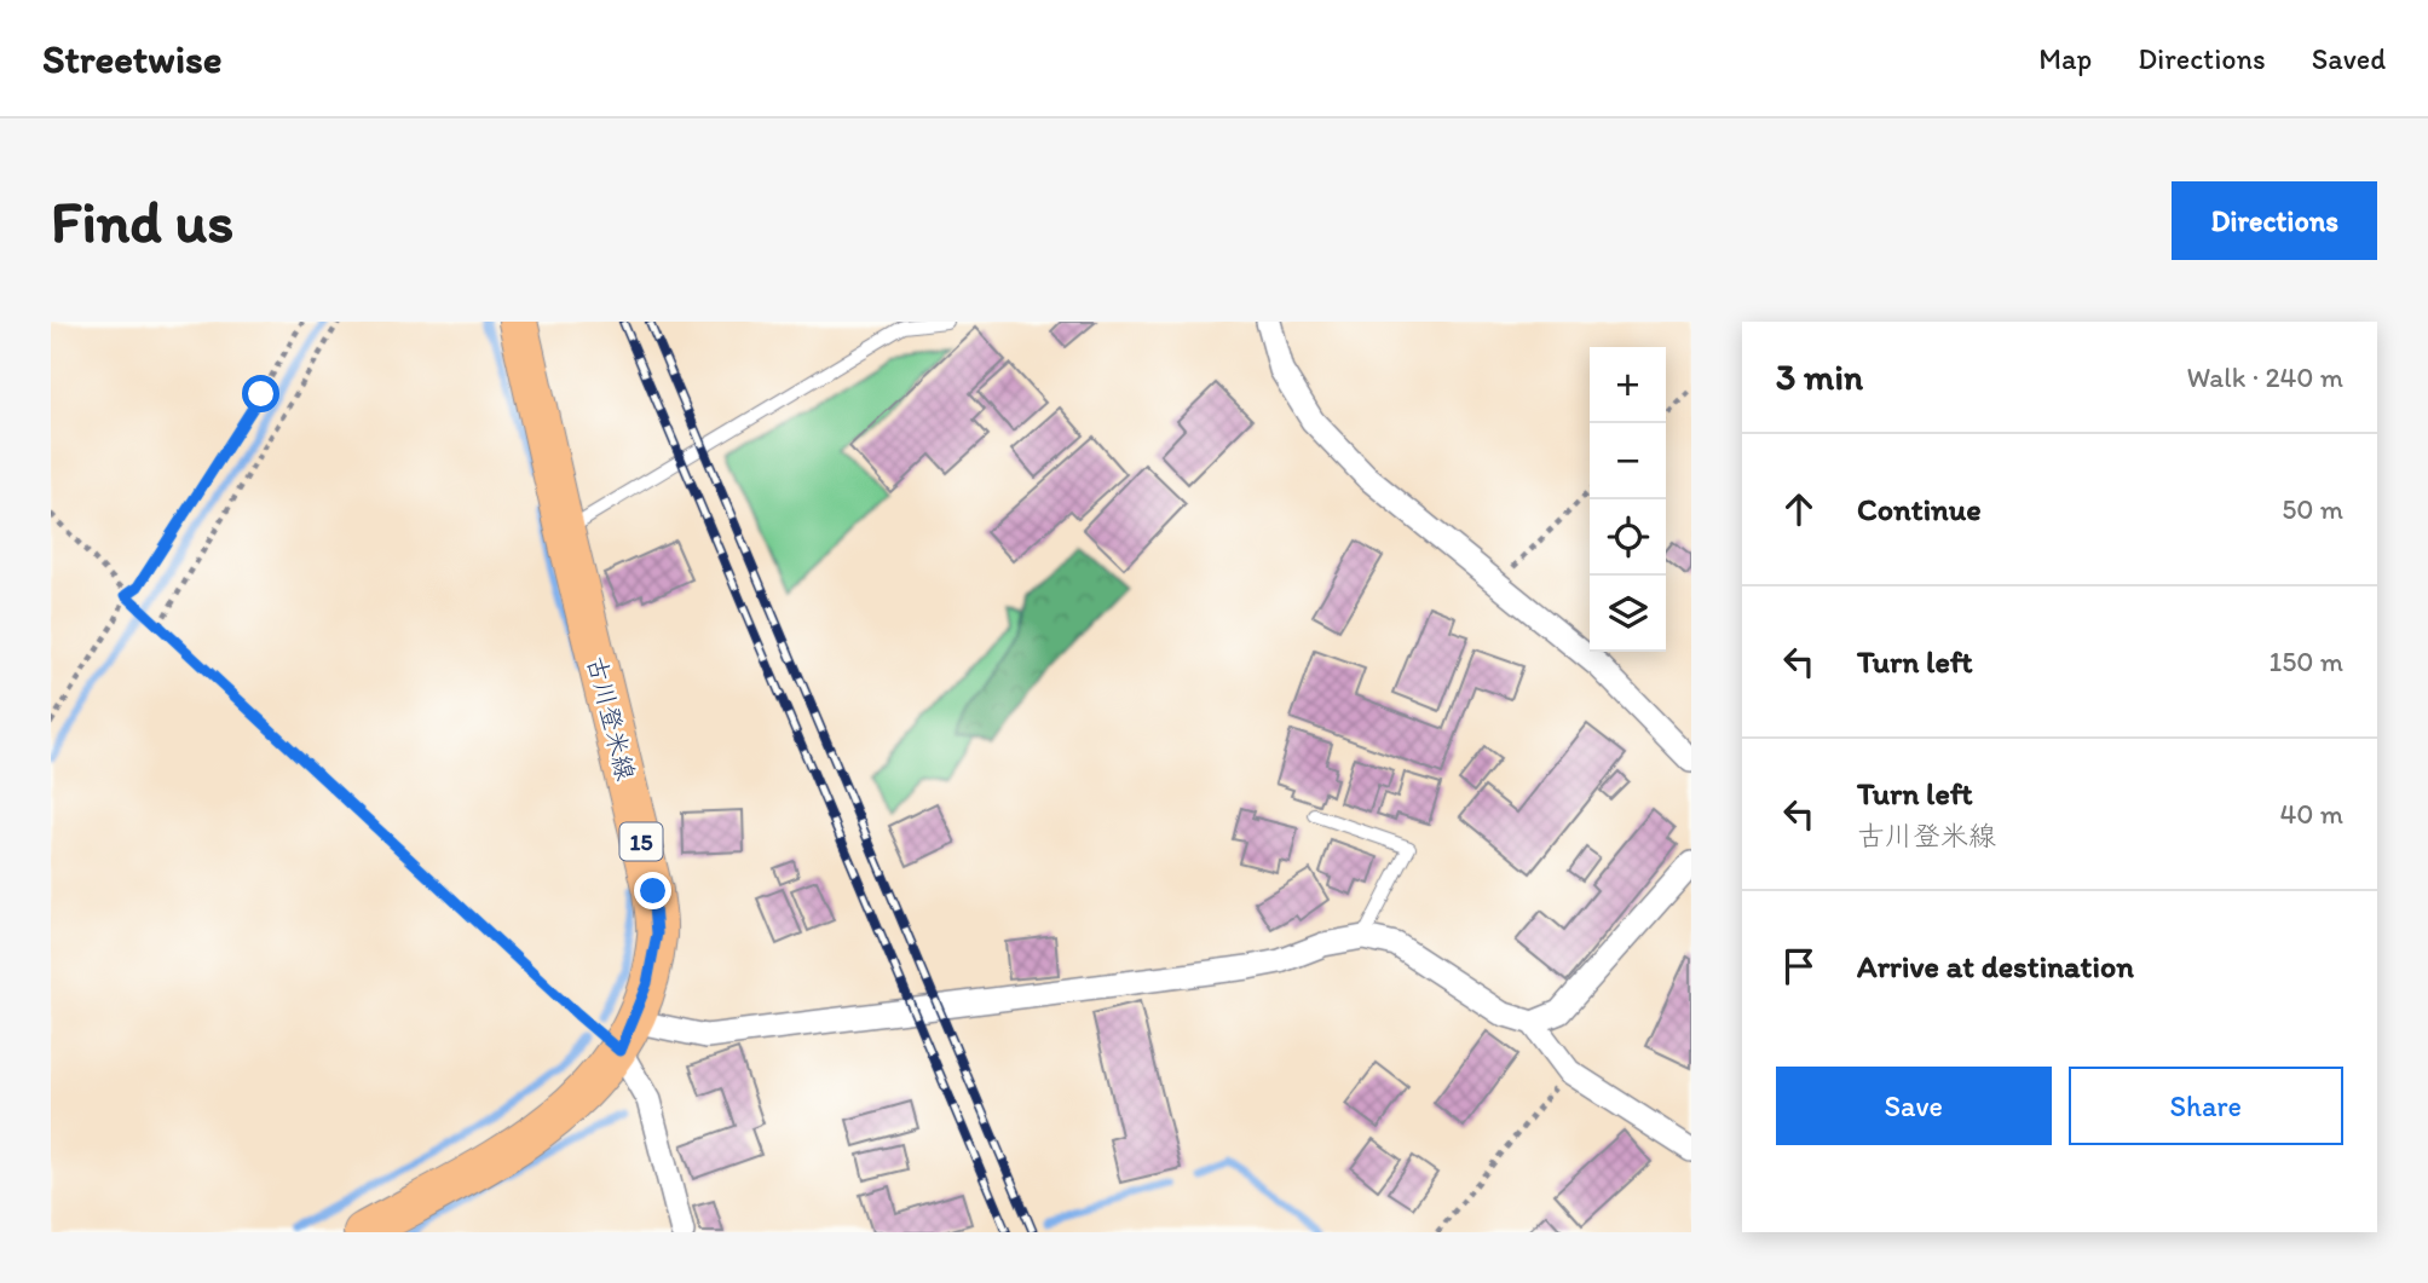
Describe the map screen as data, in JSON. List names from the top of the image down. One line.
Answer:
{"streets":{"main road":["古川登米線","15"]},"page":{"header":"Streetwise","nav":["Map","Directions","Saved"],"buttons":["Directions",["Save","Share"]],"title":"Find us","heading":["3 min","Walk · 240 m"],"map_buttons":["+","−"],"list":[["Continue","50 m"],["Turn left","150 m"],["Turn left","古川登米線","40 m"],"Arrive at destination"]}}
